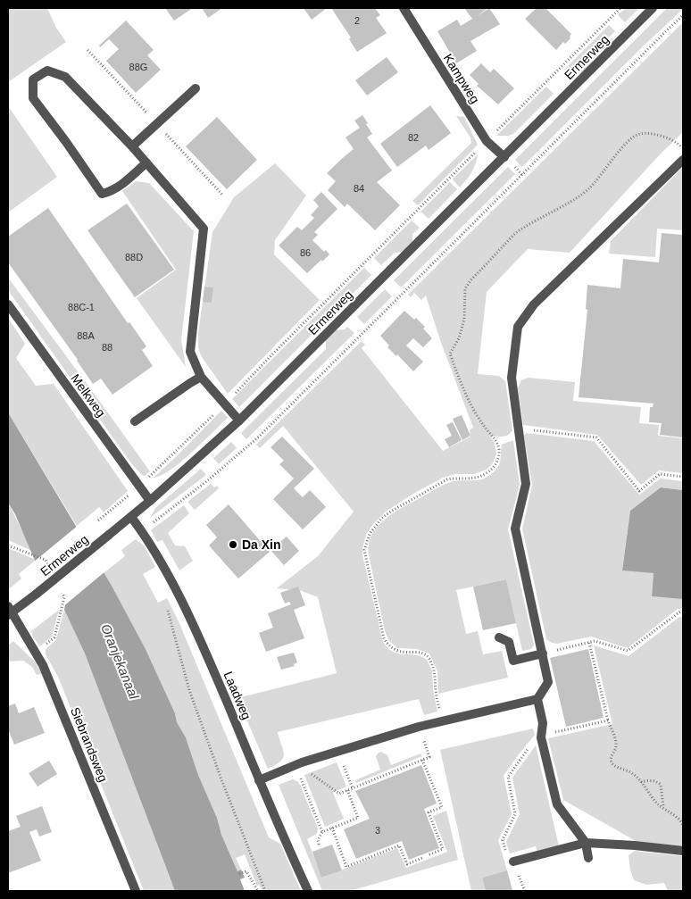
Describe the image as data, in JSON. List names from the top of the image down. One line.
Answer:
{"streets":{"street":["Ermerweg","Kampweg","Melkweg","Laadweg","Siebrandsweg"]},"crossings":[["Ermerweg","Kampweg"],["Ermerweg","Melkweg"],["Ermerweg","Laadweg"],["Ermerweg","Siebrandsweg"]],"water":["Oranjekanaal"],"places":["Da Xin"],"house_numbers":["2","88G","82","84","86","88D","88C-1","88A","88","3"]}
